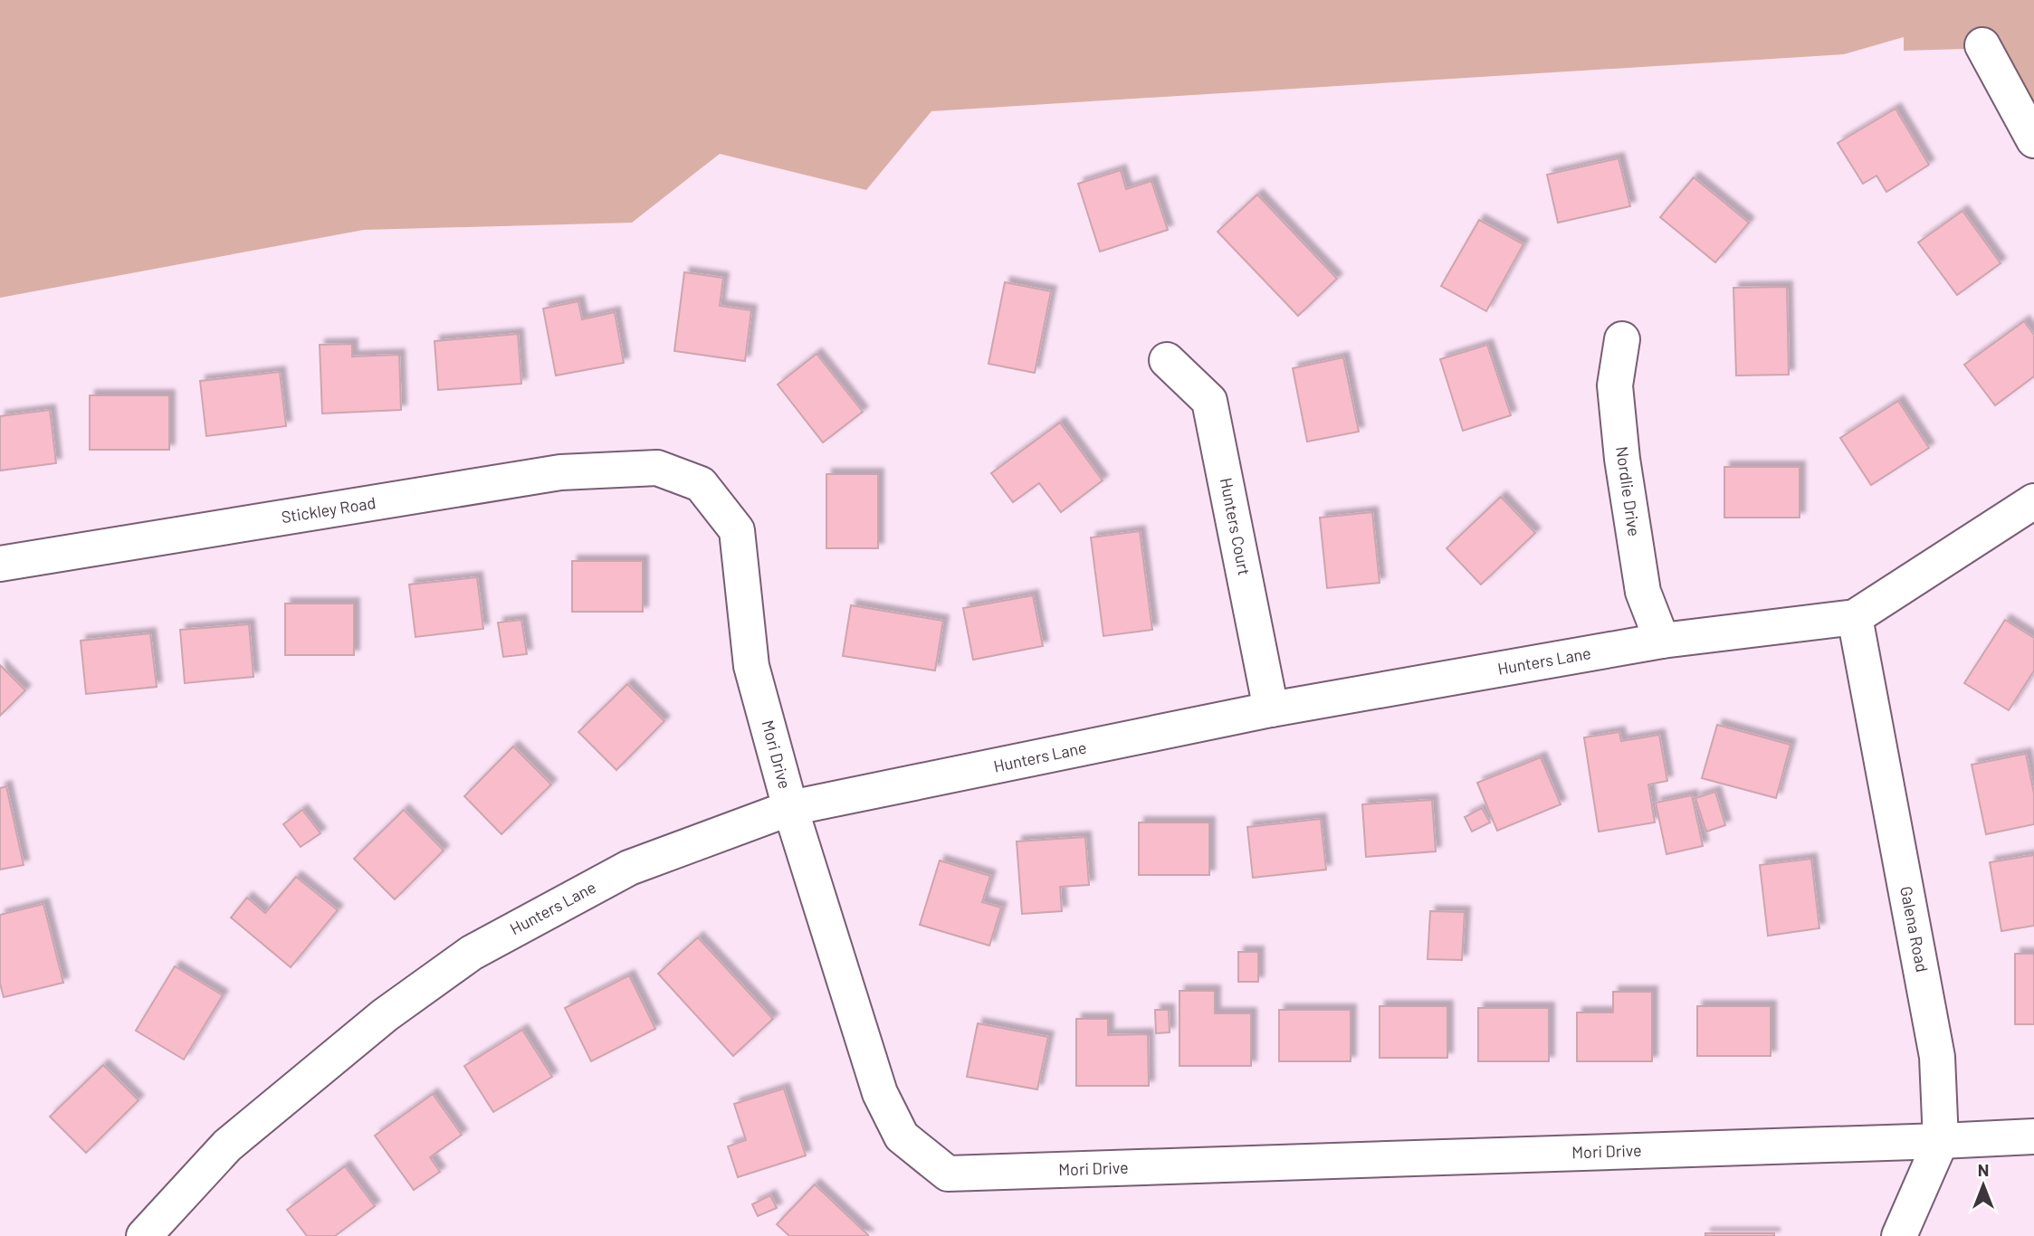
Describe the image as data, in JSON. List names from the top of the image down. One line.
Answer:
{"streets":{"street":["Nordlie Drive","Stickley Road","Hunters Court","Hunters Lane","Mori Drive","Galena Road"]},"crossings":[["Nordlie Drive","Hunters Lane"],["Stickley Road","Mori Drive"],["Hunters Court","Hunters Lane"],["Hunters Lane","Mori Drive"],["Hunters Lane","Galena Road"],["Mori Drive","Galena Road"]],"north":"top"}
